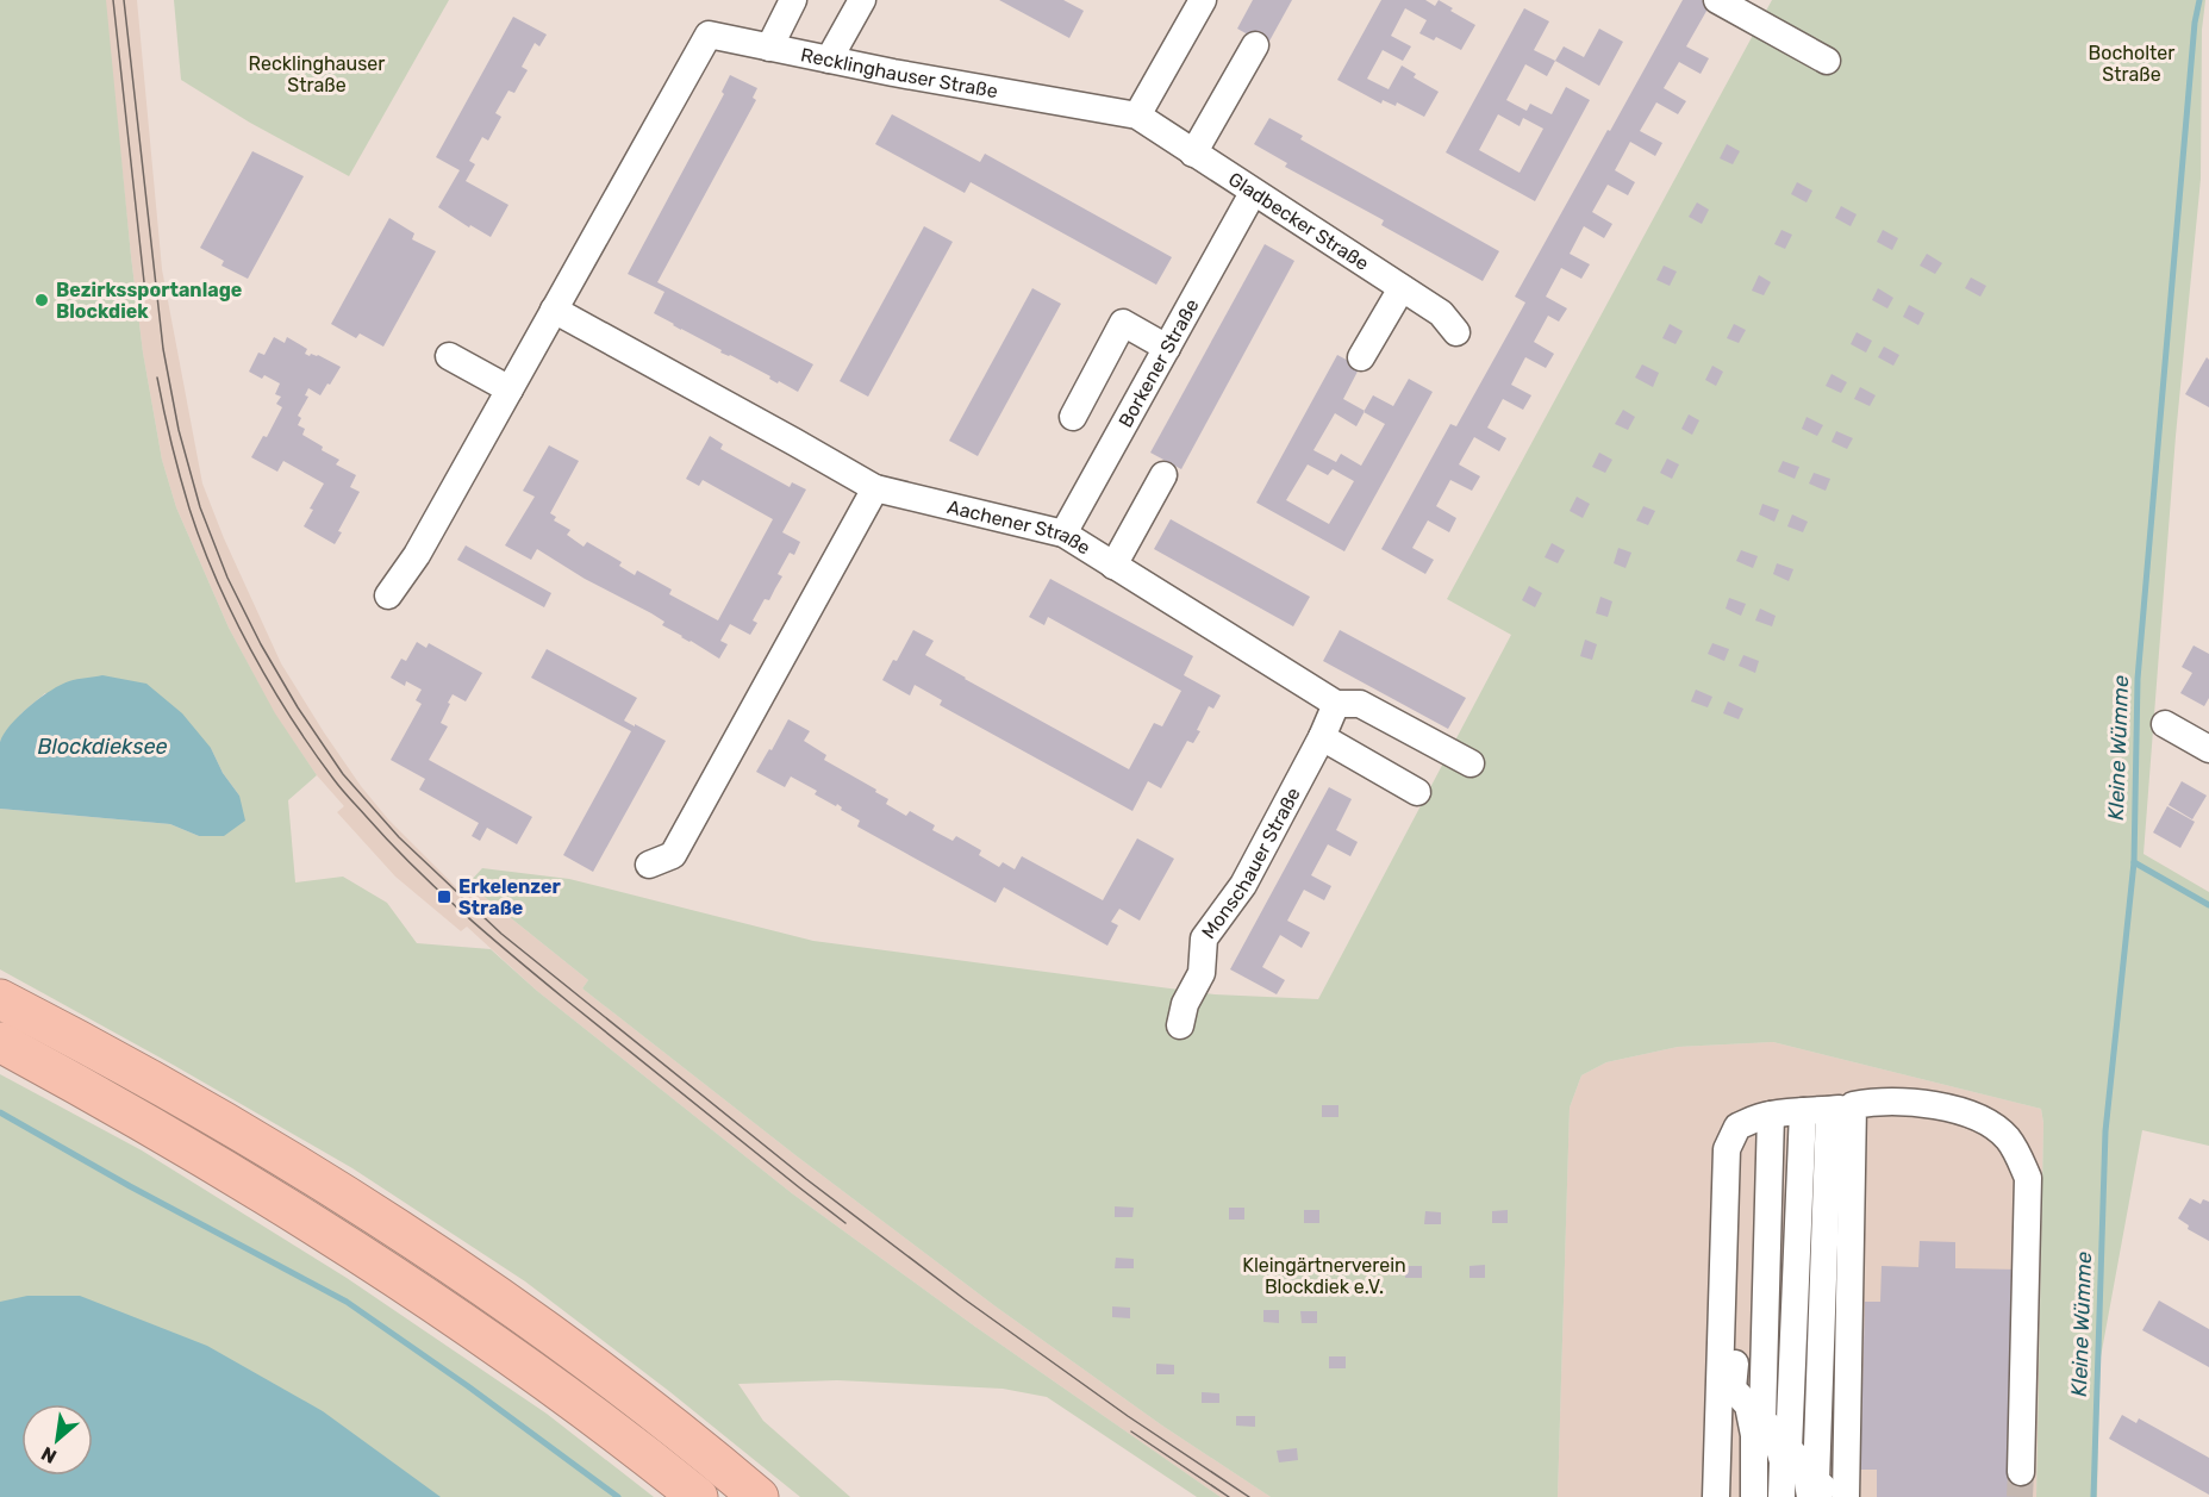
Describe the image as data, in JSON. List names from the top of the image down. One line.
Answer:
{"streets":{"street":["Recklinghauser Straße","Gladbecker Straße","Borkener Straße","Aachener Straße","Monschauer Straße"]},"crossings":[["Recklinghauser Straße","Gladbecker Straße"],["Recklinghauser Straße","Aachener Straße"],["Gladbecker Straße","Borkener Straße"],["Borkener Straße","Aachener Straße"],["Aachener Straße","Monschauer Straße"]],"water":["Blockdieksee","Kleine Wümme"],"parks":["Bocholter Straße","Recklinghauser Straße","Kleingärtnerverein Blockdiek e.V."],"places":{"other":["Bezirkssportanlage Blockdiek"],"transit":["Erkelenzer Straße"]},"north":"bottom left"}
